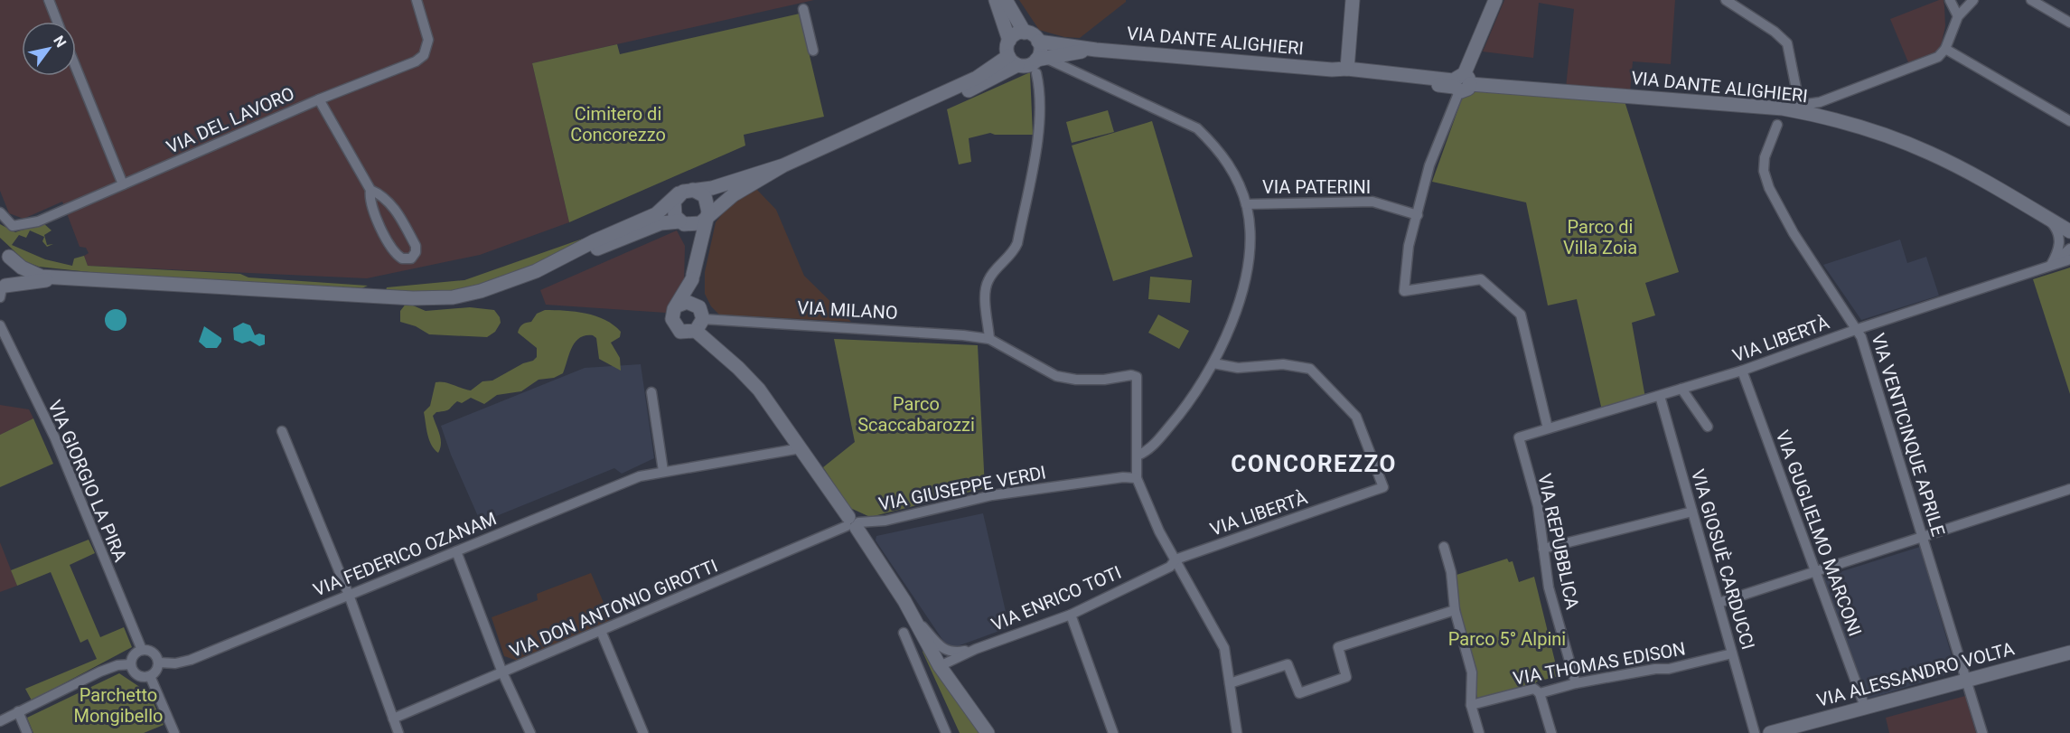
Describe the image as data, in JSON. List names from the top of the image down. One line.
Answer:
{"streets":{"main road":["VIA DANTE ALIGHIERI","VIA ALESSANDRO VOLTA"],"street":["VIA DEL LAVORO","VIA PATERINI","VIA MILANO","VIA LIBERTÀ","VIA VENTICINQUE APRILE","VIA GIORGIO LA PIRA","VIA GIUSEPPE VERDI","VIA GUGLIELMO MARCONI","VIA REPUBBLICA","VIA FEDERICO OZANAM","VIA GIOSUÈ CARDUCCI","VIA ENRICO TOTI","VIA DON ANTONIO GIROTTI","VIA THOMAS EDISON"]},"crossings":[["VIA LIBERTÀ","VIA VENTICINQUE APRILE"],["VIA LIBERTÀ","VIA GUGLIELMO MARCONI"],["VIA LIBERTÀ","VIA REPUBBLICA"],["VIA LIBERTÀ","VIA GIOSUÈ CARDUCCI"],["VIA LIBERTÀ","VIA ENRICO TOTI"],["VIA VENTICINQUE APRILE","VIA ALESSANDRO VOLTA"],["VIA GIORGIO LA PIRA","VIA FEDERICO OZANAM"],["VIA GIUSEPPE VERDI","VIA DON ANTONIO GIROTTI"],["VIA GUGLIELMO MARCONI","VIA ALESSANDRO VOLTA"],["VIA REPUBBLICA","VIA THOMAS EDISON"],["VIA GIOSUÈ CARDUCCI","VIA THOMAS EDISON"]],"districts":["CONCOREZZO"],"parks":["Cimitero di Concorezzo","Parco di Villa Zoia","Parco Scaccabarozzi","Parco 5° Alpini","Parchetto Mongibello"],"north":"top right"}
